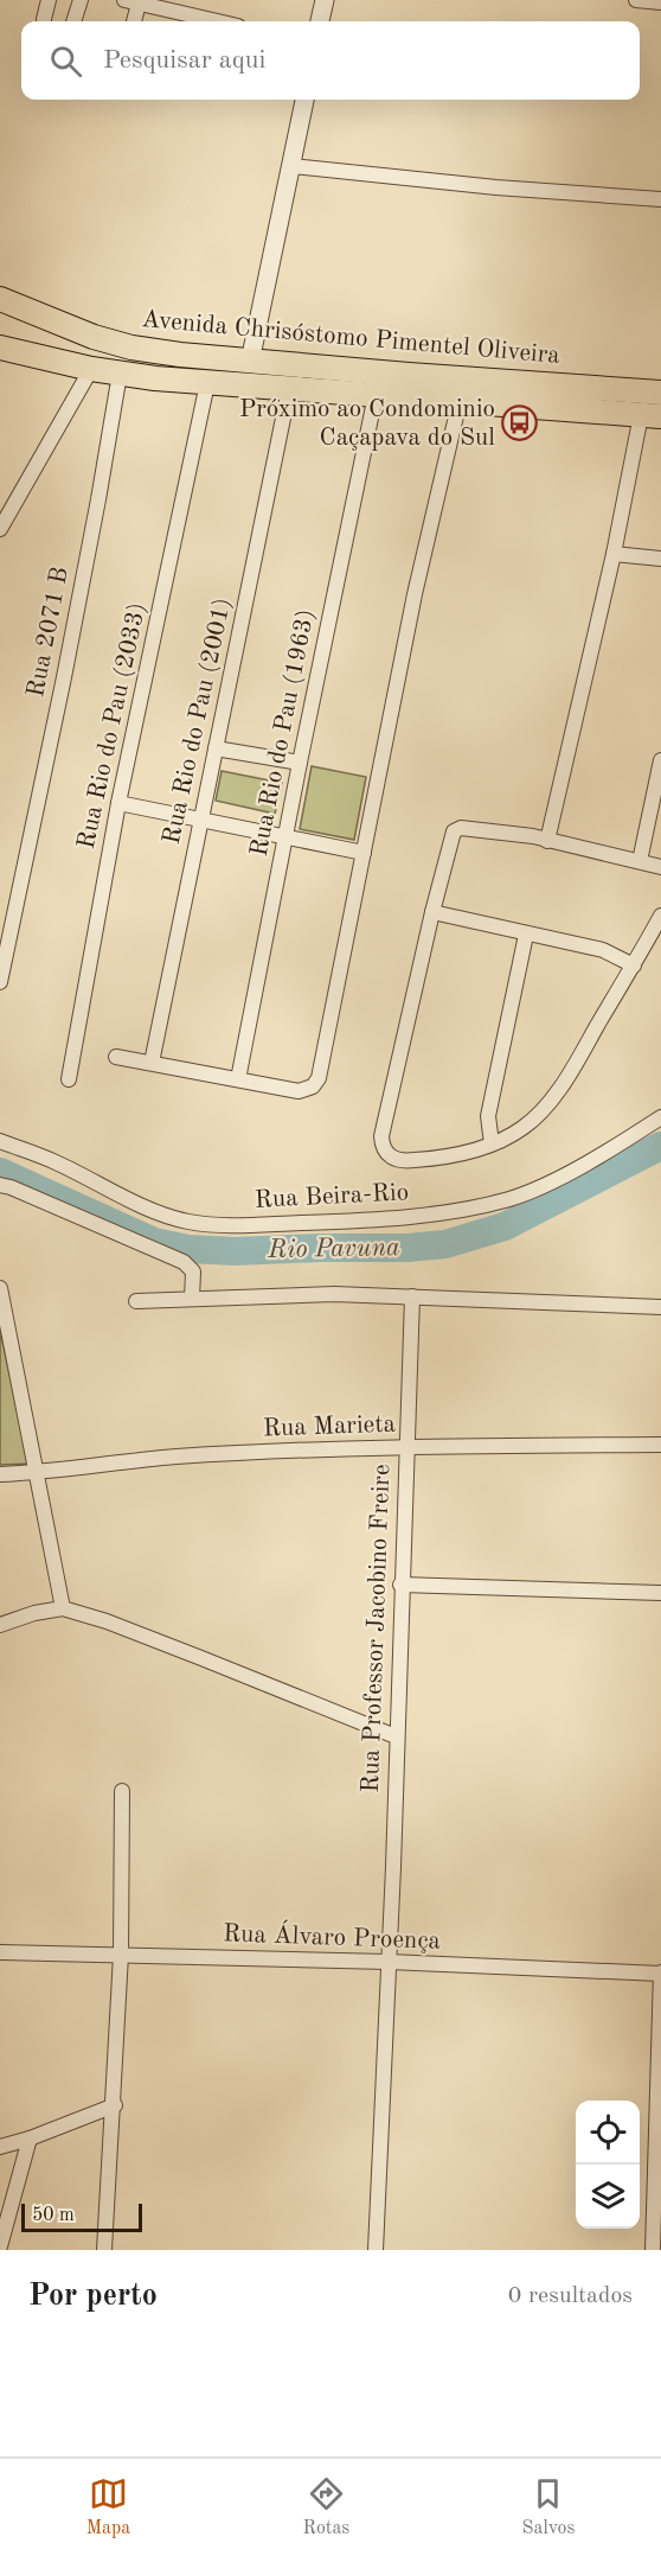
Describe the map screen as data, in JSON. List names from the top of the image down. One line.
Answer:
{"streets":{"main road":["Avenida Chrisóstomo Pimentel Oliveira"],"street":["Rua 2071 B","Rua Rio do Pau (2001)","Rua Rio do Pau (2033)","Rua Rio do Pau (1963)","Rua Beira-Rio","Rua Marieta","Rua Professor Jacobino Freire","Rua Álvaro Proença"]},"crossings":[["Avenida Chrisóstomo Pimentel Oliveira","Rua 2071 B"],["Avenida Chrisóstomo Pimentel Oliveira","Rua Rio do Pau (2001)"],["Avenida Chrisóstomo Pimentel Oliveira","Rua Rio do Pau (2033)"],["Avenida Chrisóstomo Pimentel Oliveira","Rua Rio do Pau (1963)"],["Rua Marieta","Rua Professor Jacobino Freire"],["Rua Professor Jacobino Freire","Rua Álvaro Proença"]],"water":["Rio Pavuna"],"places":{"bus stop":["Próximo ao Condominio Caçapava do Sul"]},"scale_bar":"50 m","page":{"search":"Pesquisar aqui","scale":"50 m","heading":["Por perto","0 resultados"],"nav":["Mapa","Rotas","Salvos"]}}
